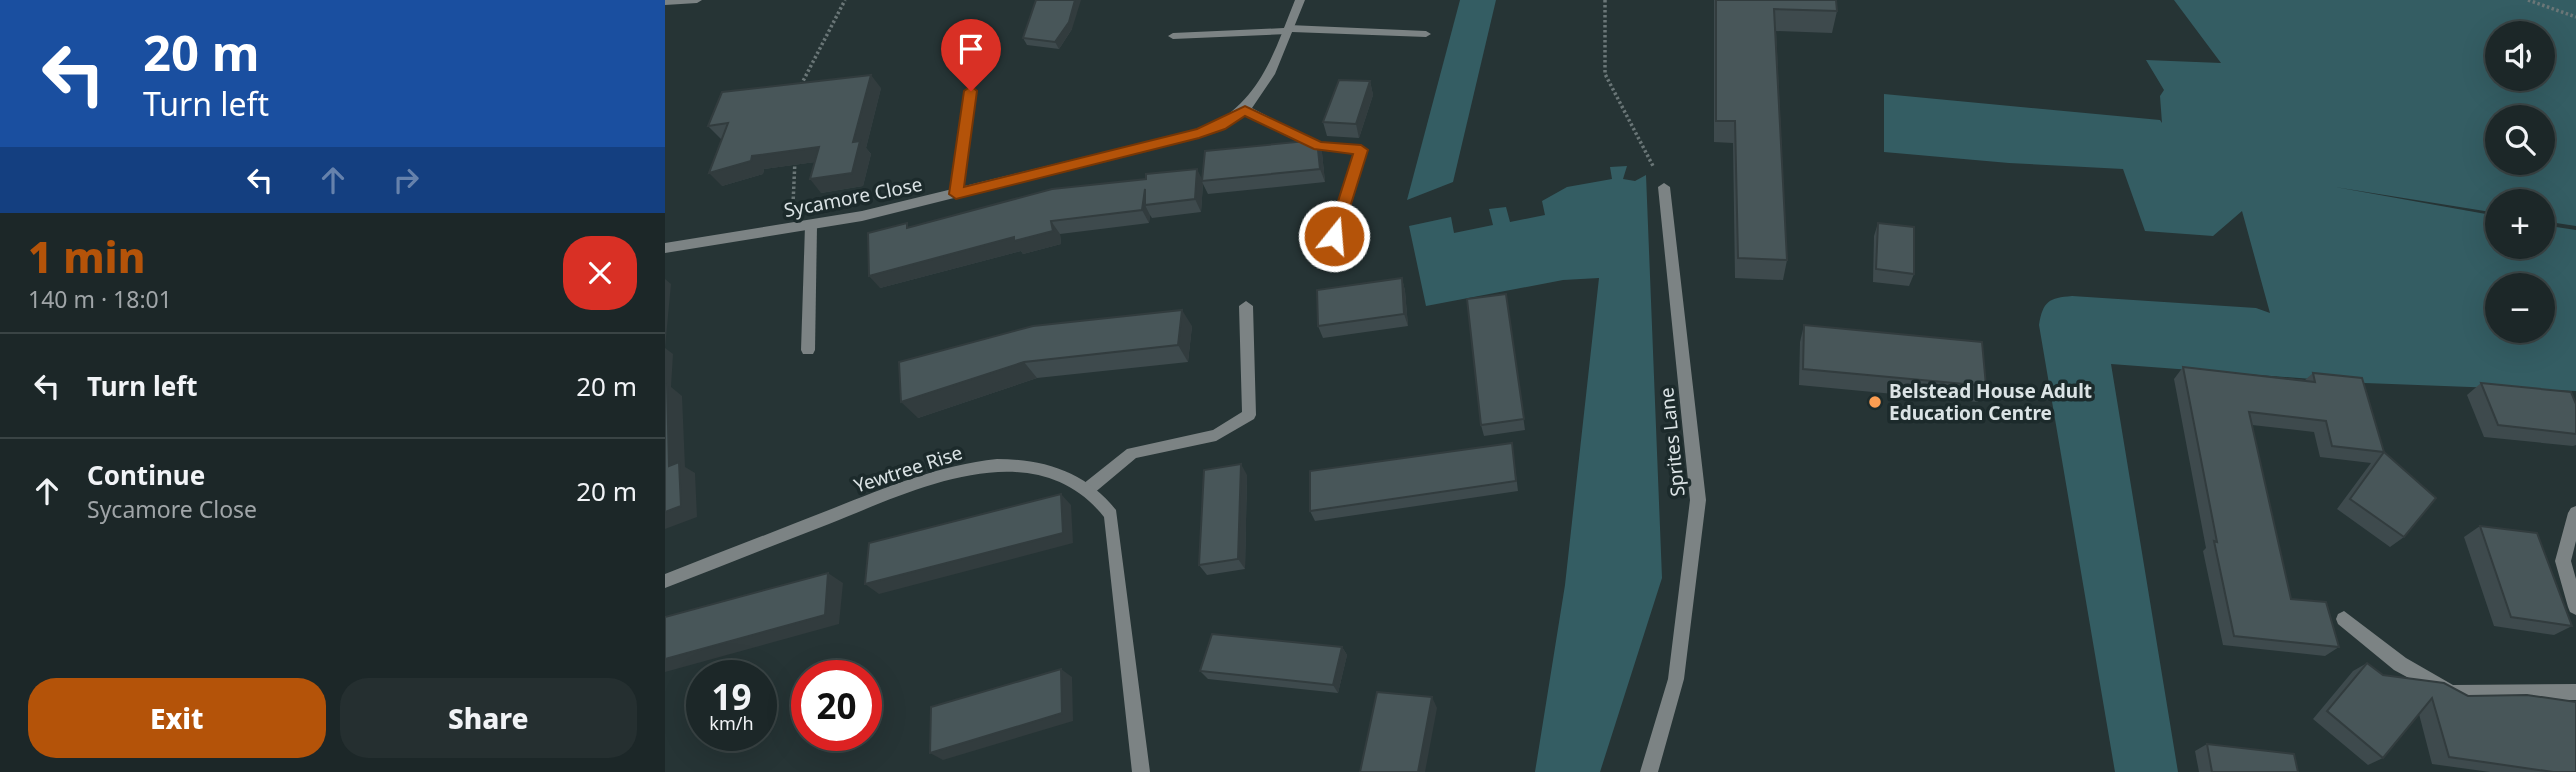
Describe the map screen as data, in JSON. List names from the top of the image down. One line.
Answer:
{"streets":{"street":["Sycamore Close","Sprites Lane","Yewtree Rise"]},"places":["Belstead House Adult Education Centre"],"page":{"turn":["20 m","Turn left"],"map_buttons":["+","−"],"heading":["1 min","140 m · 18:01"],"list":[{"name":"Turn left","value":"20 m"},{"name":"Continue","note":"Sycamore Close","value":"20 m"}],"speed":"19 km/h","limit":"20","buttons":["Exit","Share"]}}
